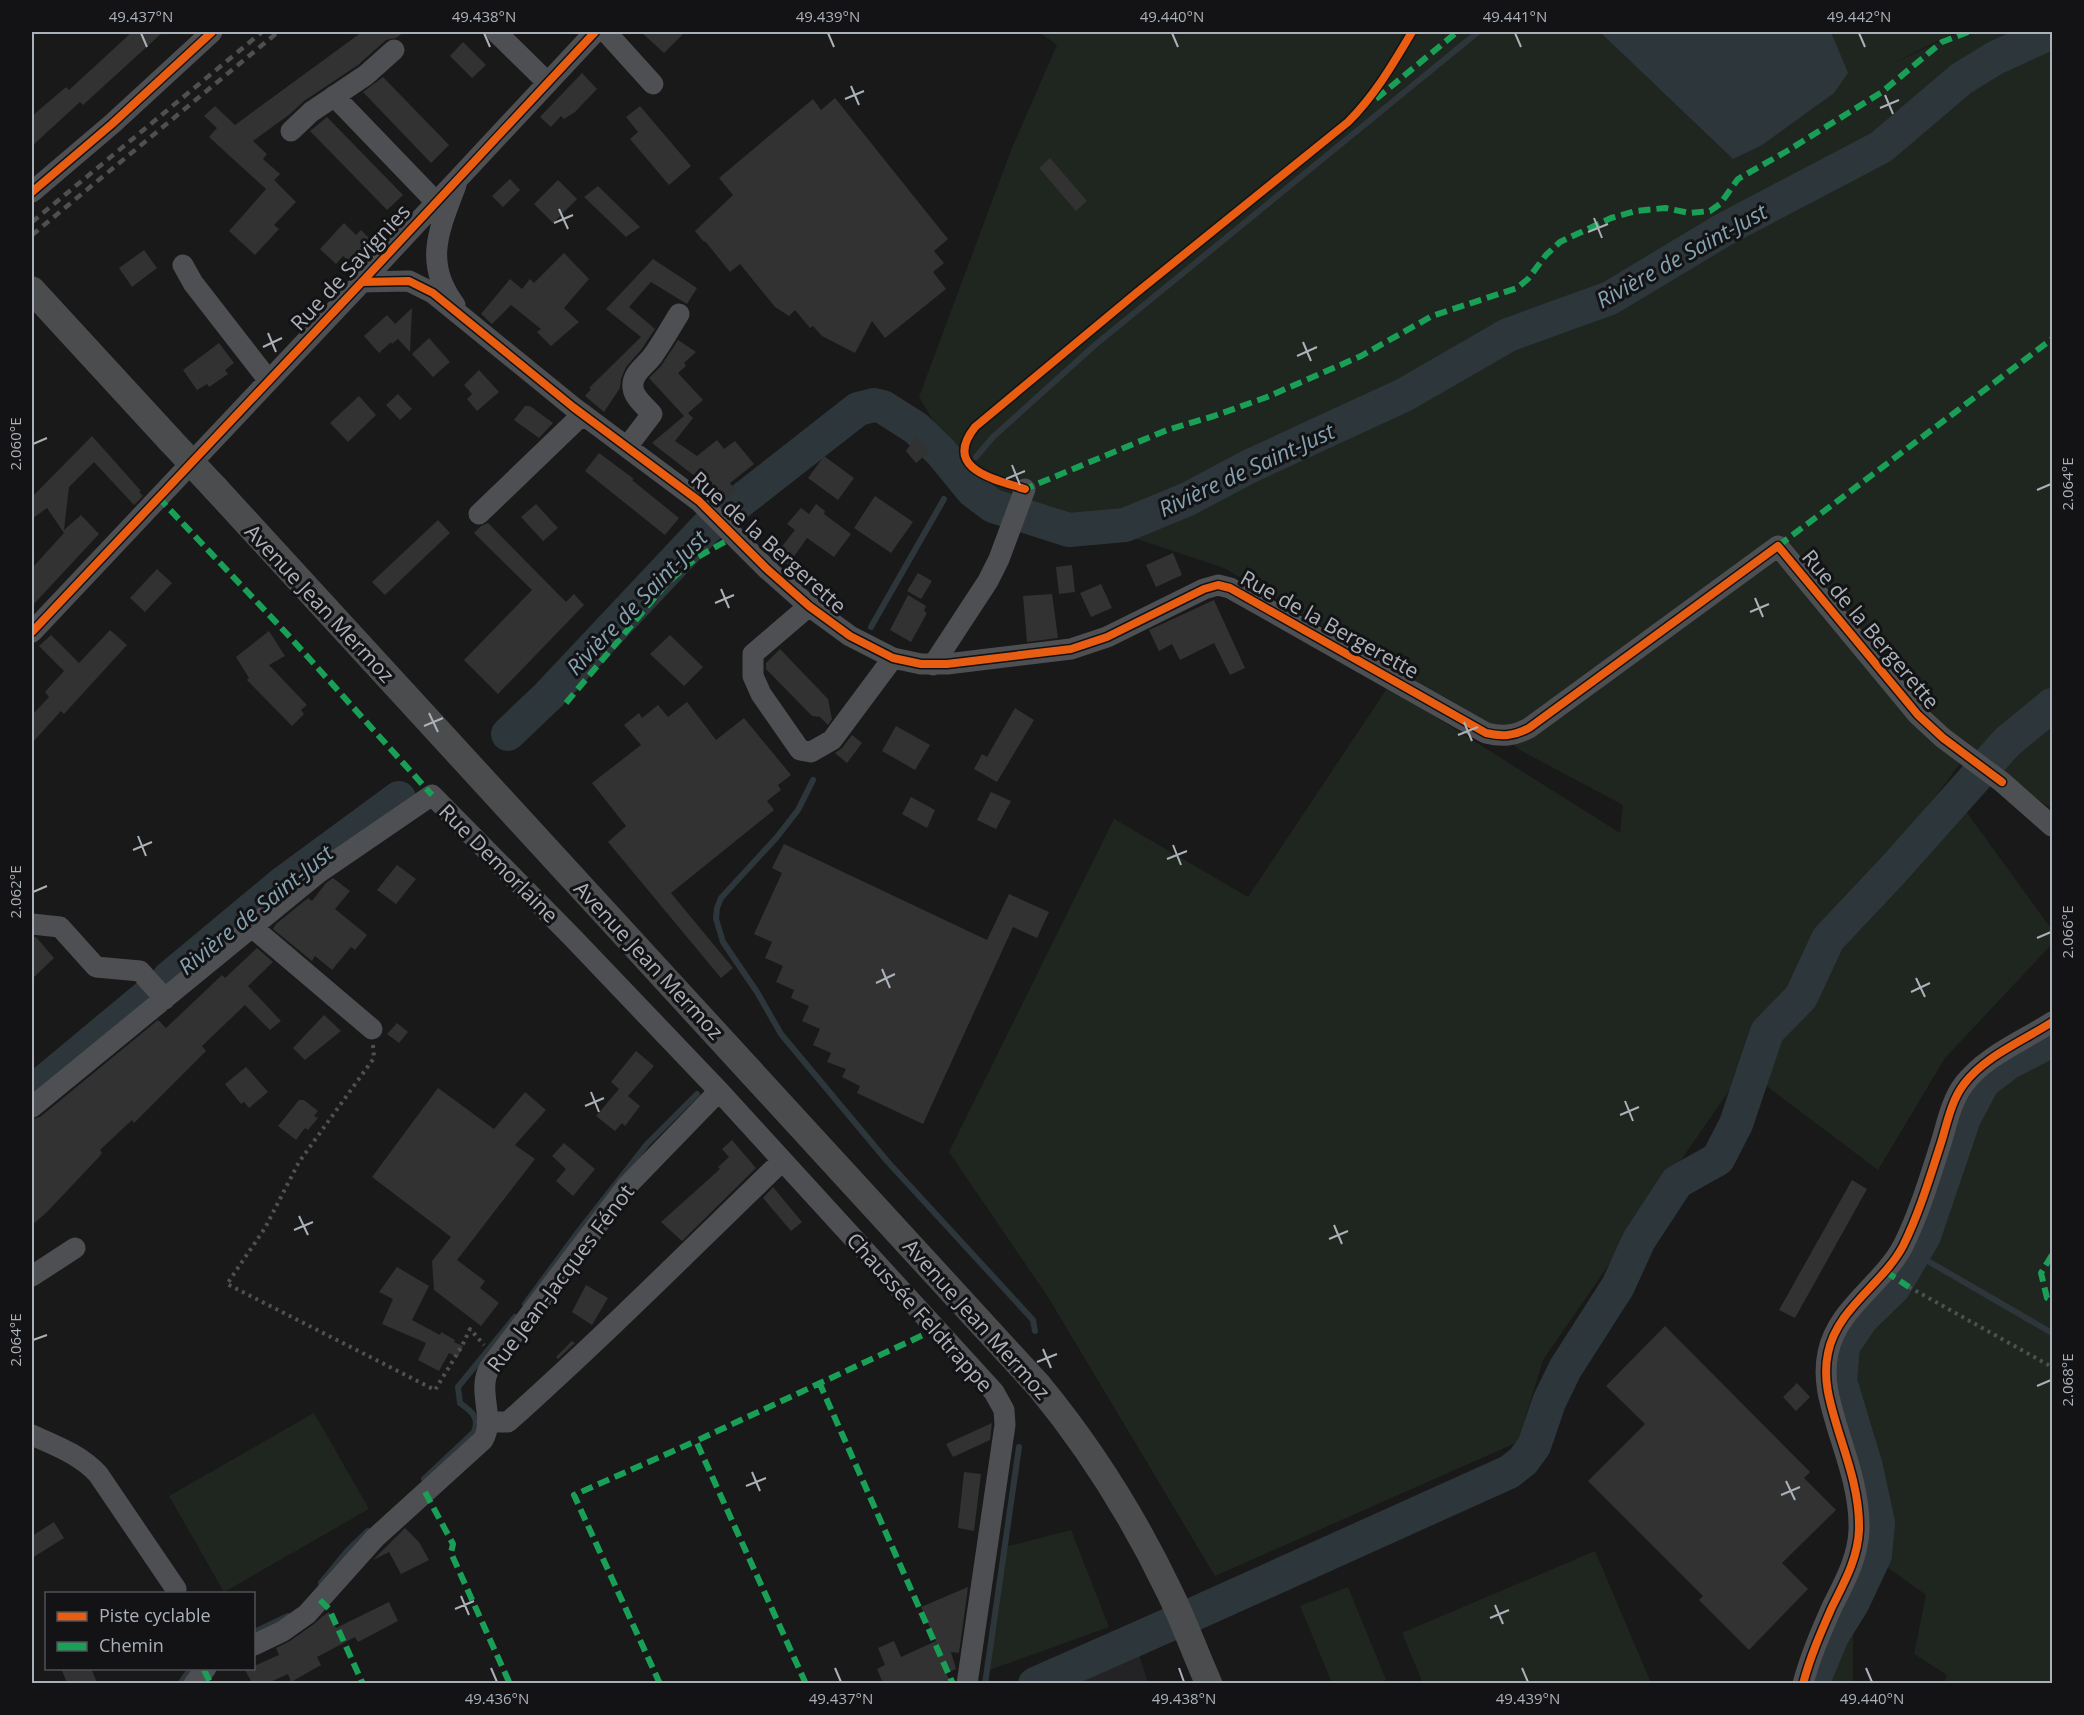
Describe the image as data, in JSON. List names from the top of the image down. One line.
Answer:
{"streets":{"main road":["Avenue Jean Mermoz"],"street":["Rue de Savignies","Rue de la Bergerette","Rue Demorlaine","Rue Jean-Jacques Fénot","Chaussée Feldtrappe"]},"crossings":[["Rue de Savignies","Rue de la Bergerette"],["Rue Demorlaine","Rue Jean-Jacques Fénot"],["Rue Demorlaine","Chaussée Feldtrappe"],["Rue Jean-Jacques Fénot","Chaussée Feldtrappe"]],"water":["Rivière de Saint-Just"],"legend":["Piste cyclable","Chemin"],"coordinates":["49.437°N","49.438°N","49.439°N","49.440°N","49.441°N","49.442°N","2.060°E","2.064°E","2.062°E","2.066°E","2.068°E","49.436°N"]}
